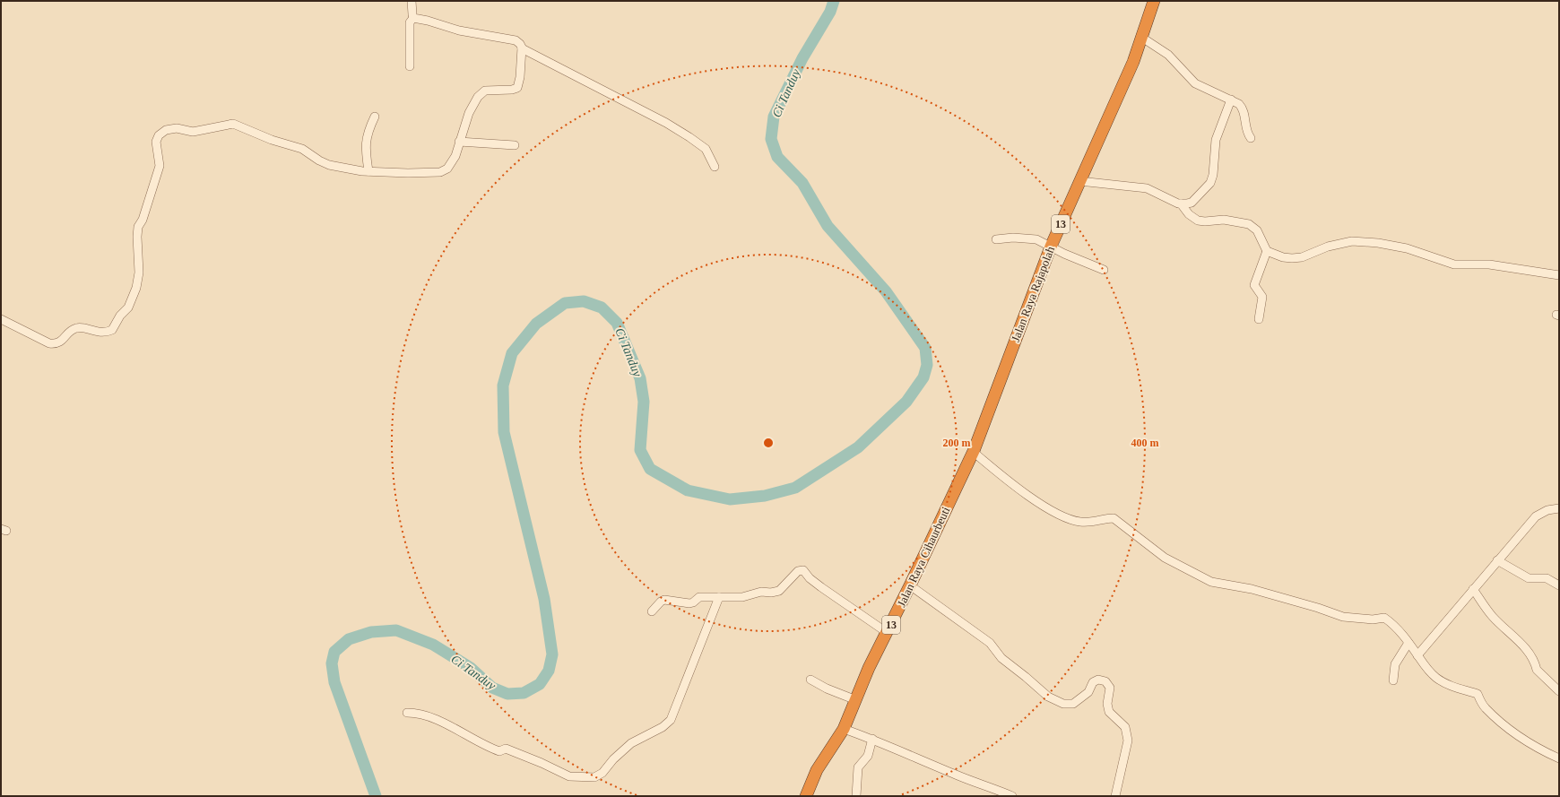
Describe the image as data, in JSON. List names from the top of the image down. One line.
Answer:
{"streets":{"highway":["13","Jalan Raya Rajapolah","Jalan Raya Cihaurbeuti"]},"crossings":[["Jalan Raya Rajapolah","Jalan Raya Cihaurbeuti"]],"water":["Ci Tanduy"],"rings":["200 m","400 m"]}
